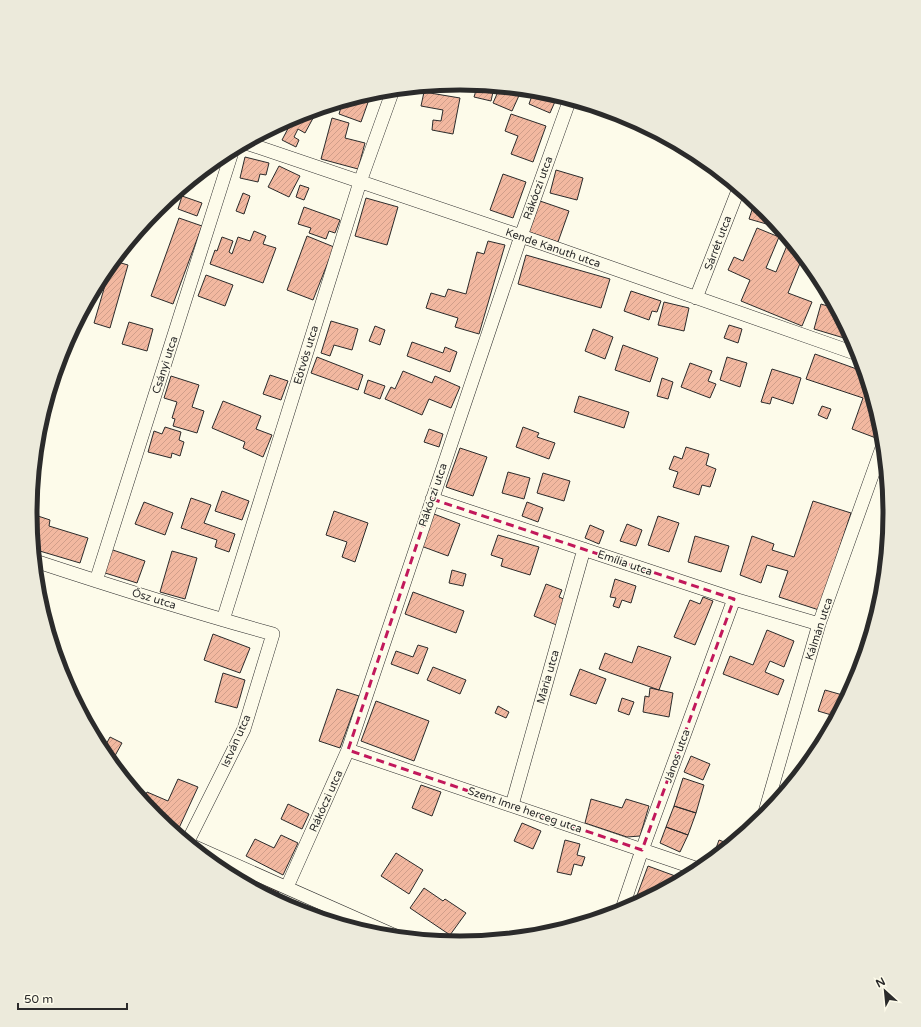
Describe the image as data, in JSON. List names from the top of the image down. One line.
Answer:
{"streets":{"street":["Rákóczi utca","Sárrét utca","Kende Kanuth utca","Eötvös utca","Csányi utca","Emília utca","Ősz utca","Kálmán utca","Mária utca","István utca","János utca","Szent Imre herceg utca"]},"crossings":[["Rákóczi utca","Kende Kanuth utca"],["Rákóczi utca","Emília utca"],["Rákóczi utca","Szent Imre herceg utca"],["Sárrét utca","Kende Kanuth utca"],["Kende Kanuth utca","Eötvös utca"],["Eötvös utca","Ősz utca"],["Csányi utca","Ősz utca"],["Emília utca","Kálmán utca"],["Emília utca","Mária utca"],["Emília utca","János utca"],["Ősz utca","István utca"],["Mária utca","Szent Imre herceg utca"],["János utca","Szent Imre herceg utca"]],"scale_bar":"50 m","north":"top left"}
